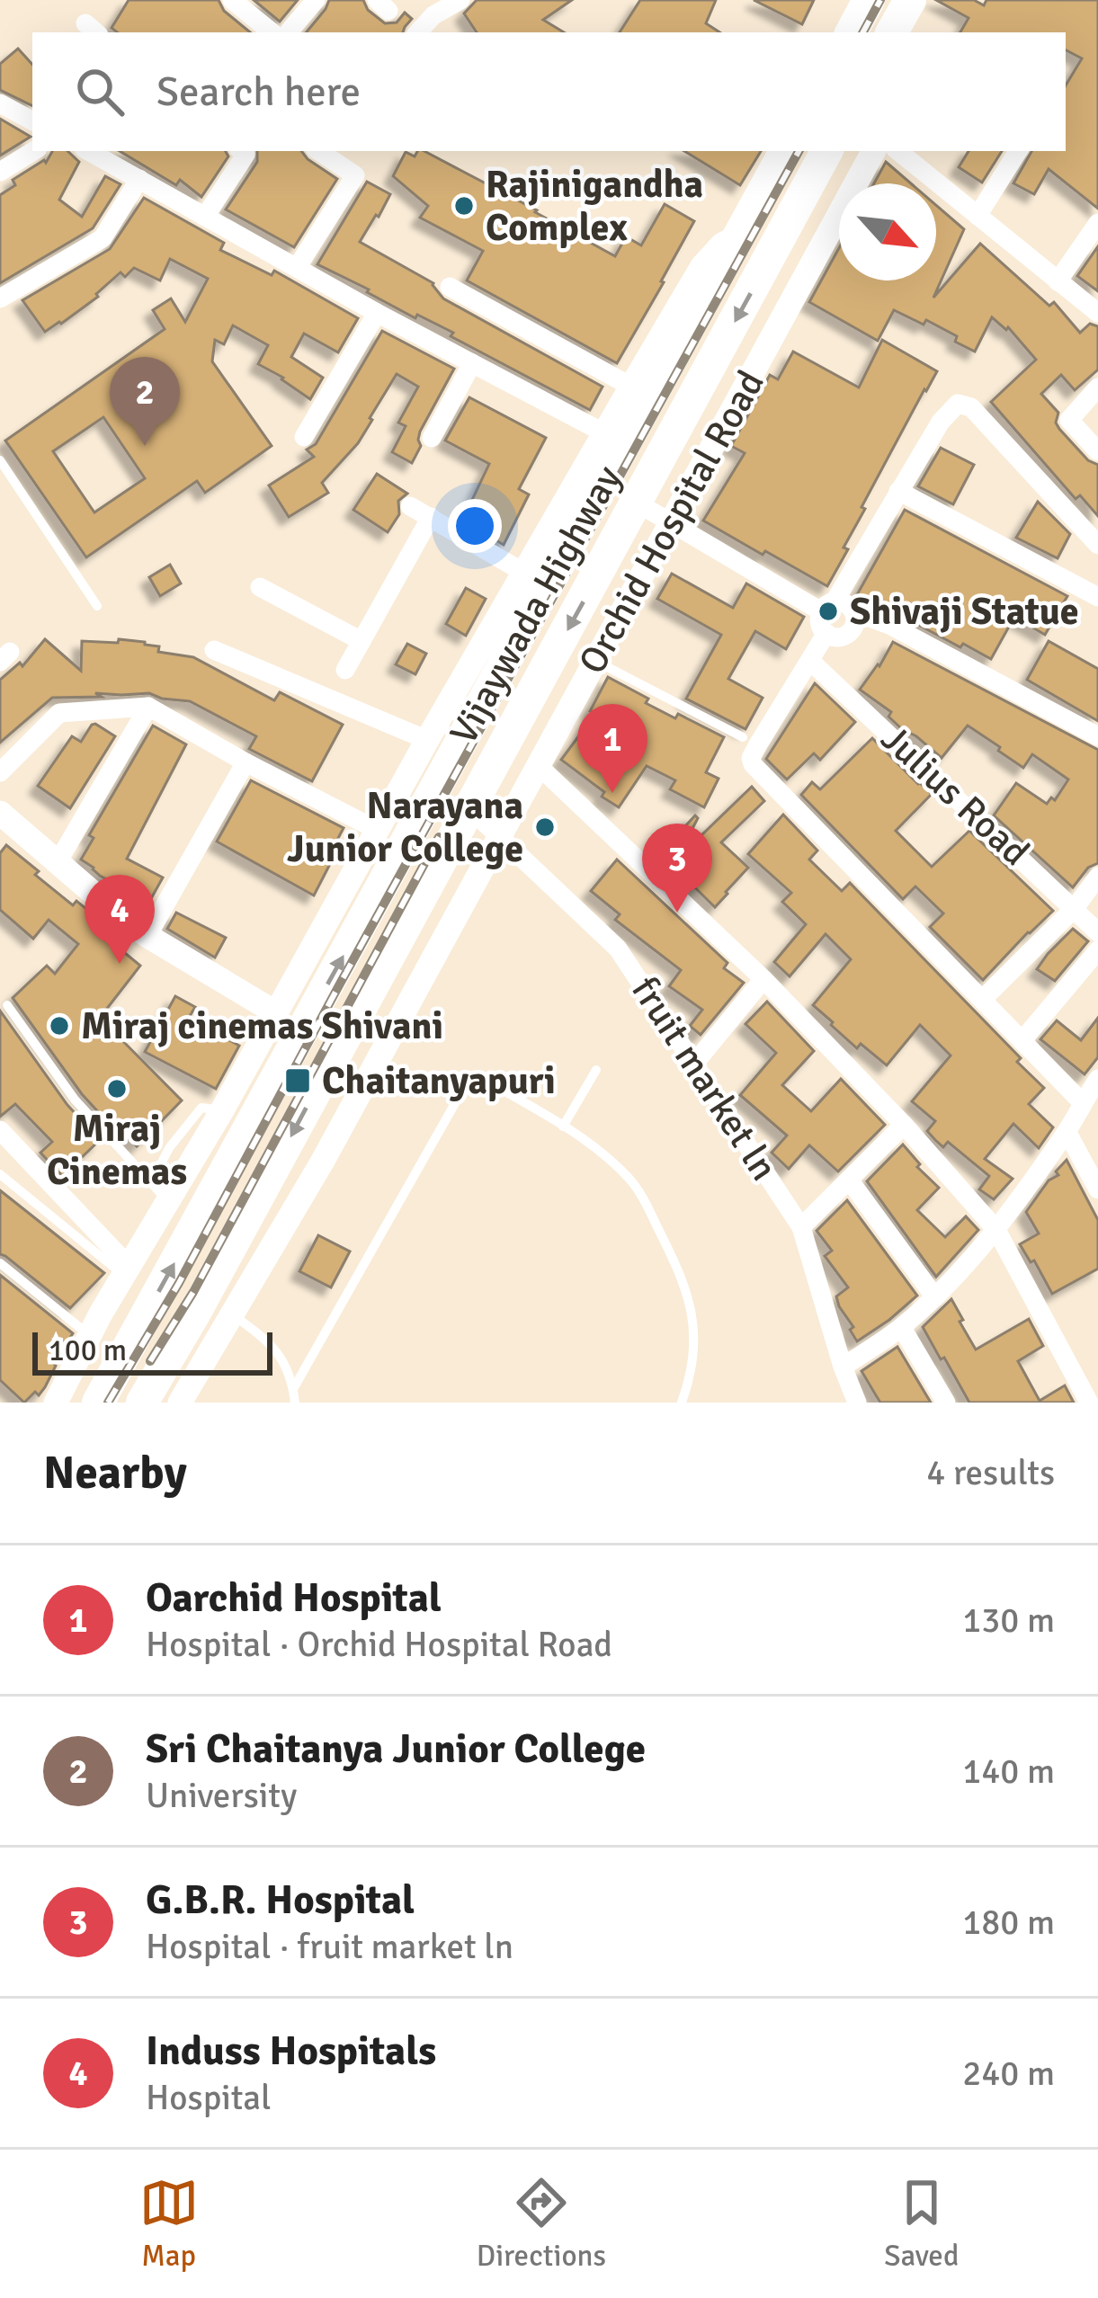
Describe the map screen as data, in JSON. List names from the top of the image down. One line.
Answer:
{"streets":{"highway":["Vijaywada Highway"],"street":["Orchid Hospital Road","Julius Road","fruit market ln"]},"crossings":[["Orchid Hospital Road","fruit market ln"],["Vijaywada Highway","fruit market ln"]],"places":{"other":["Rajinigandha Complex","Shivaji Statue","Narayana Junior College","Miraj cinemas Shivani","Miraj Cinemas"],"transit":["Chaitanyapuri"]},"scale_bar":"100 m","north":"bottom right","page":{"search":"Search here","pins":["2","1","3","4"],"scale":"100 m","heading":["Nearby","4 results"],"list":[{"mark":"1","name":"Oarchid Hospital","note":"Hospital · Orchid Hospital Road","value":"130 m"},{"mark":"2","name":"Sri Chaitanya Junior College","note":"University","value":"140 m"},{"mark":"3","name":"G.B.R. Hospital","note":"Hospital · fruit market ln","value":"180 m"},{"mark":"4","name":"Induss Hospitals","note":"Hospital","value":"240 m"}],"nav":["Map","Directions","Saved"]}}
